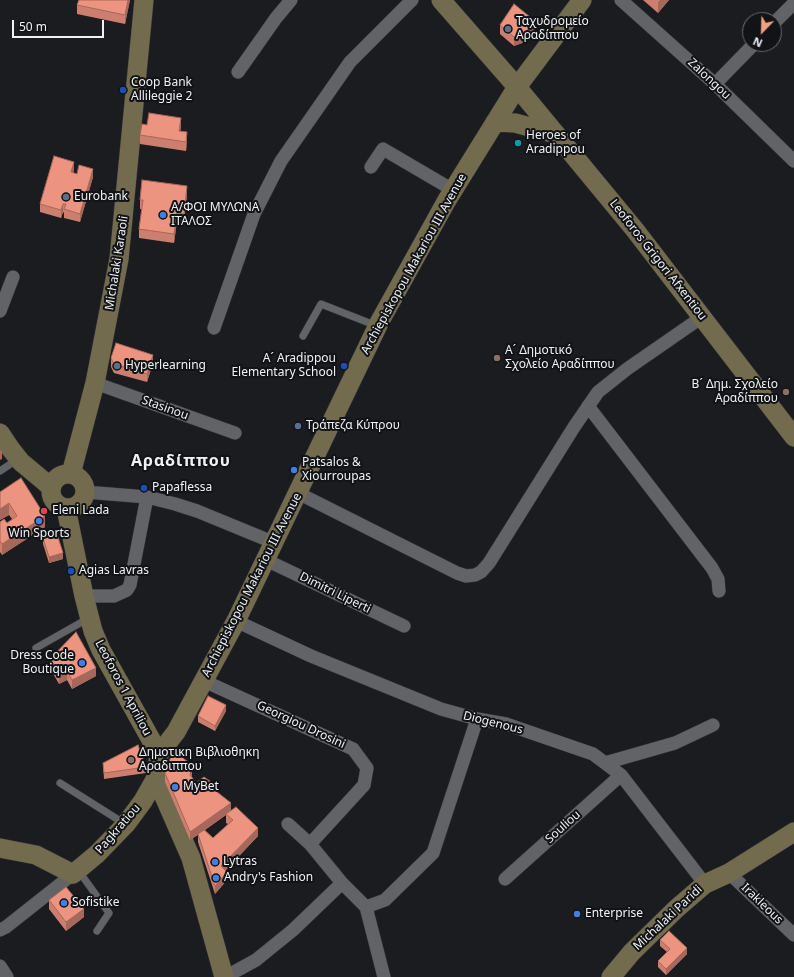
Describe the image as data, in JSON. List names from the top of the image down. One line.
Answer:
{"streets":{"main road":["Leoforos Grigori Afxentiou","Michalaki Karaoli","Archiepiskopou Makariou III Avenue","Leoforos 1 Apriliou","Pagkratiou","Michalaki Paridi"],"street":["Zalongou","Stasinou","Dimitri Liperti","Diogenous","Georgiou Drosini","Souliou","Irakleous"]},"crossings":[["Leoforos Grigori Afxentiou","Archiepiskopou Makariou III Avenue"],["Michalaki Karaoli","Stasinou"],["Michalaki Karaoli","Leoforos 1 Apriliou"],["Archiepiskopou Makariou III Avenue","Dimitri Liperti"],["Archiepiskopou Makariou III Avenue","Leoforos 1 Apriliou"],["Archiepiskopou Makariou III Avenue","Diogenous"],["Archiepiskopou Makariou III Avenue","Georgiou Drosini"],["Diogenous","Souliou"],["Diogenous","Michalaki Paridi"],["Irakleous","Michalaki Paridi"]],"districts":["Αραδίππου"],"places":["Ταχυδρομείο Αραδίππου","Coop Bank Allileggie 2","Heroes of Aradippou","Eurobank","Α/ΦΟΙ ΜΥΛΩΝΑ ΙΤΑΛΟΣ","Α´ Δημοτικό Σχολείο Αραδίππου","Hyperlearning","A´ Aradippou Elementary School","Β´ Δημ. Σχολείο Αραδίππου","Τράπεζα Κύπρου","Patsalos & Xiourroupas","Papaflessa","Eleni Lada","Win Sports","Agias Lavras","Dress Code Boutique","Δημοτικη Βιβλιοθηκη Αραδιππου","MyBet","Lytras","Andry's Fashion","Sofistike","Enterprise"],"scale_bar":"50 m","north":"bottom left"}
